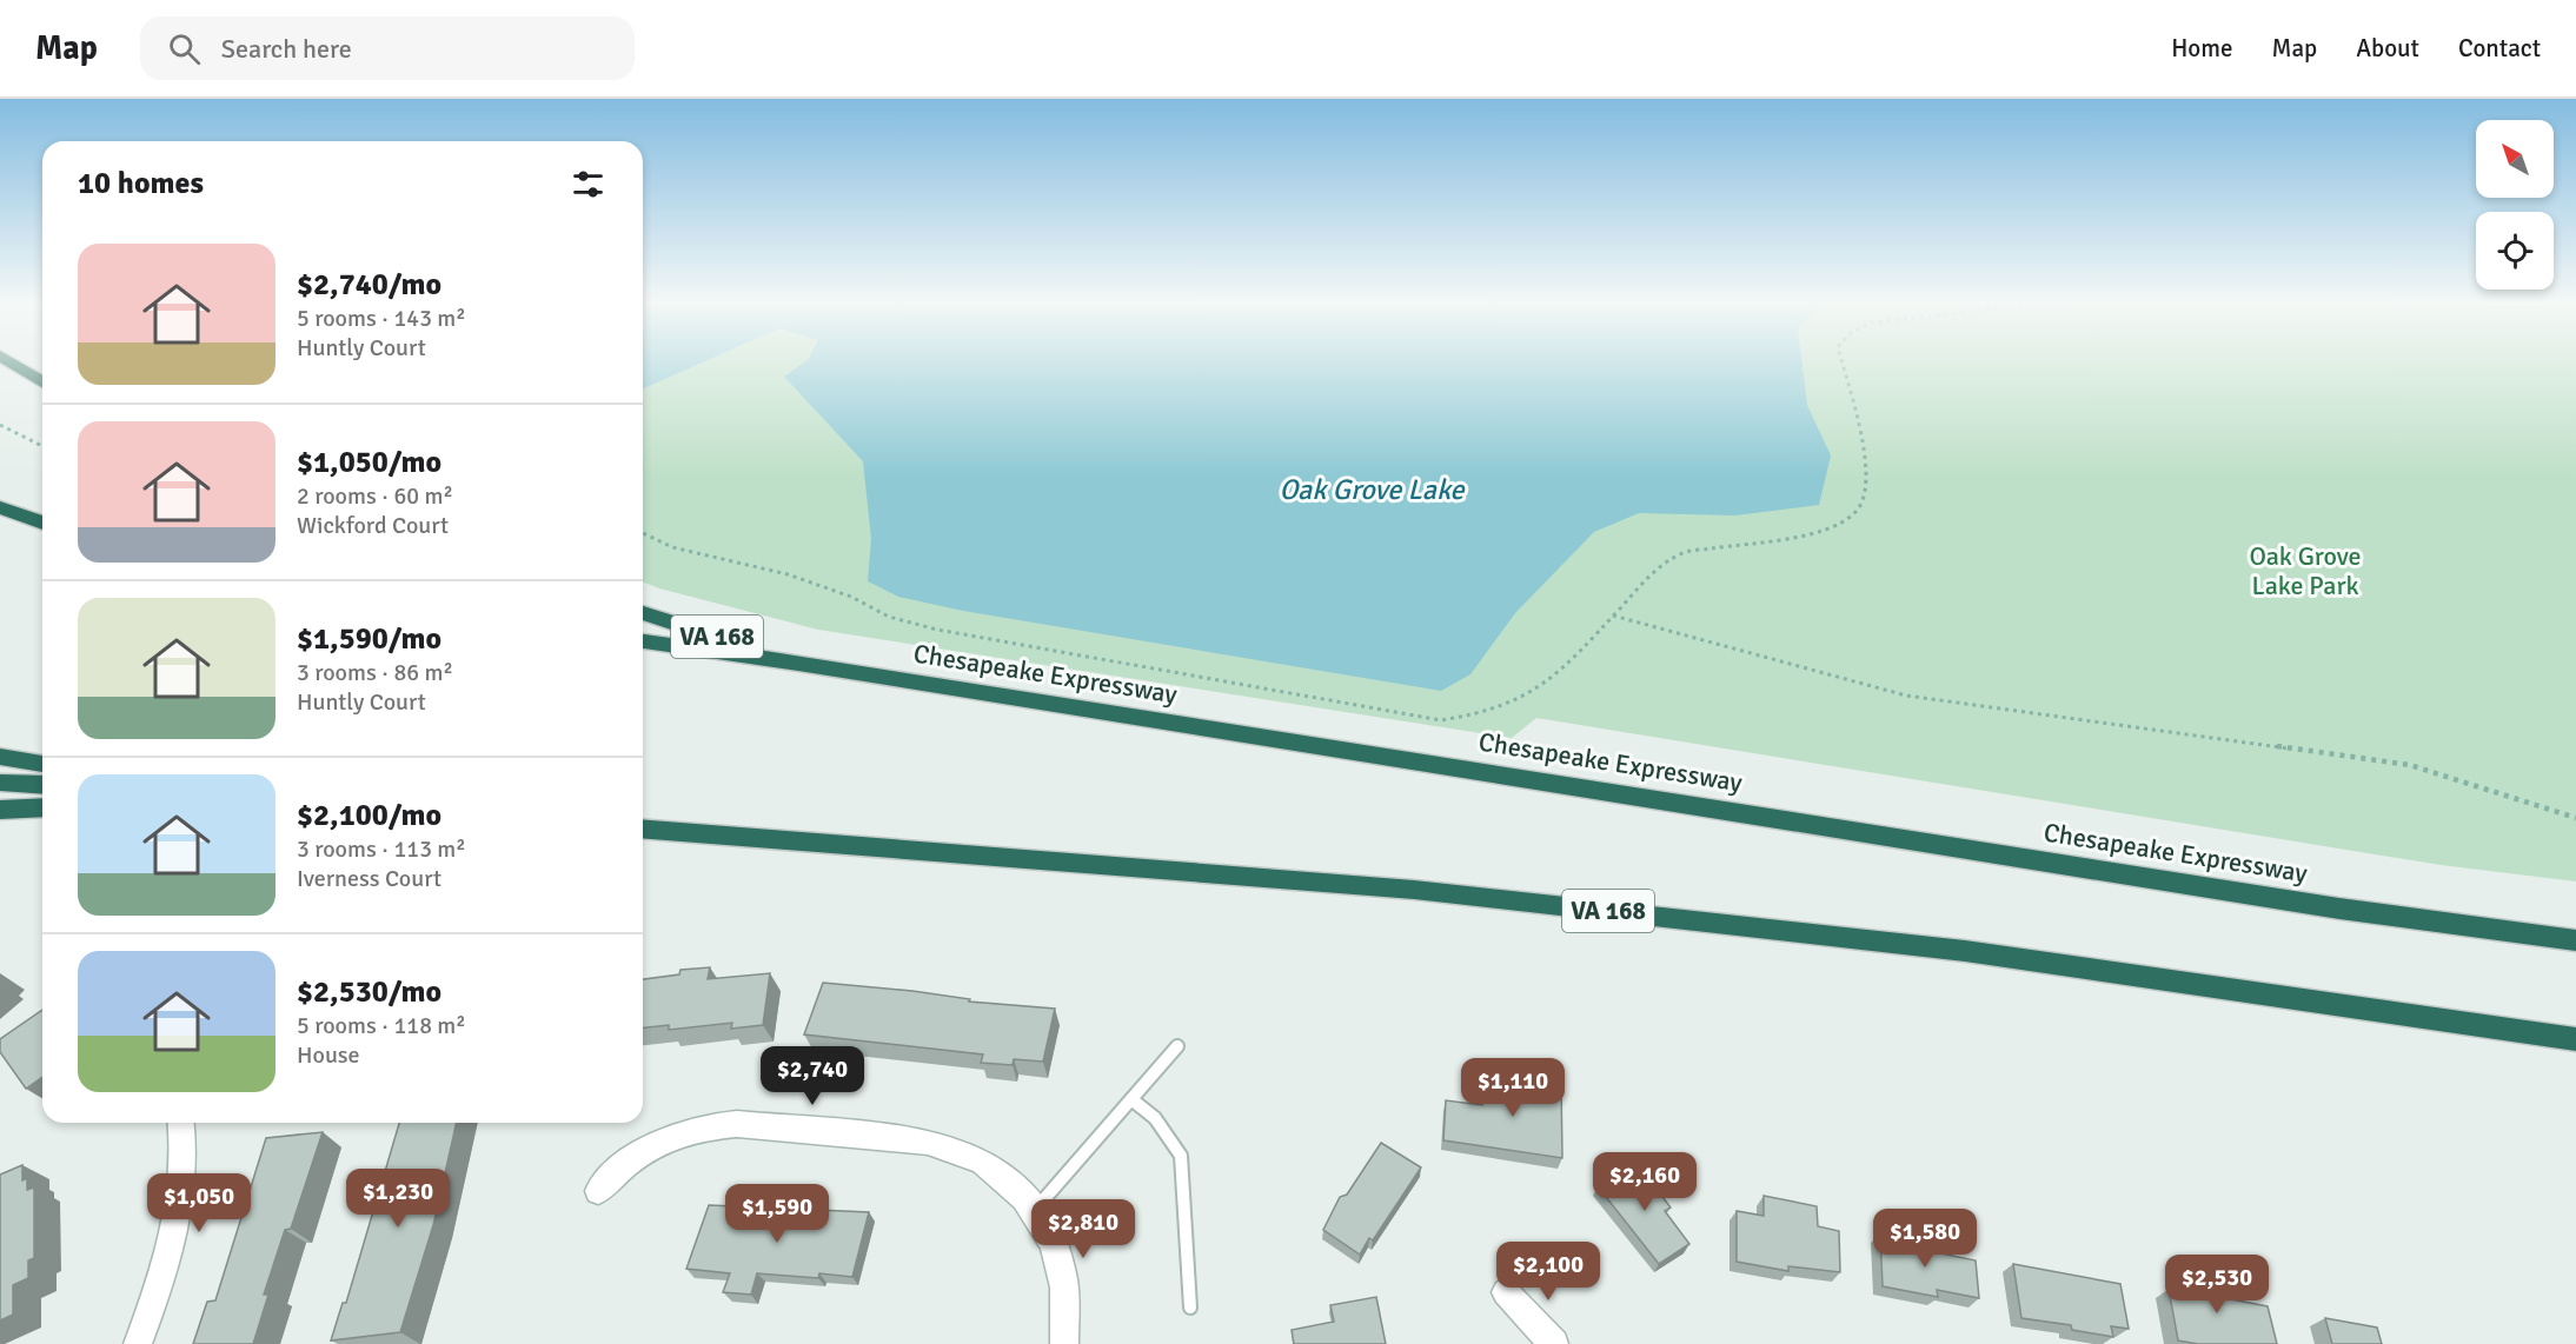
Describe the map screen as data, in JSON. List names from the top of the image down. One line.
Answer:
{"streets":{"highway":["VA 168","Chesapeake Expressway"]},"crossings":[["VA 168","Chesapeake Expressway"]],"water":["Oak Grove Lake"],"parks":["Oak Grove Lake Park"],"north":"top left","page":{"header":"Map","search":"Search here","nav":["Home","Map","About","Contact"],"heading":"10 homes","list":[{"name":"$2,740/mo","note":"5 rooms · 143 m² · Huntly Court"},{"name":"$1,050/mo","note":"2 rooms · 60 m² · Wickford Court"},{"name":"$1,590/mo","note":"3 rooms · 86 m² · Huntly Court"},{"name":"$2,100/mo","note":"3 rooms · 113 m² · Iverness Court"},{"name":"$2,530/mo","note":"5 rooms · 118 m² · House"}],"price":["$2,740","$1,110","$2,160","$1,230","$1,050","$1,590","$2,810","$1,580","$2,100","$2,530"]}}
